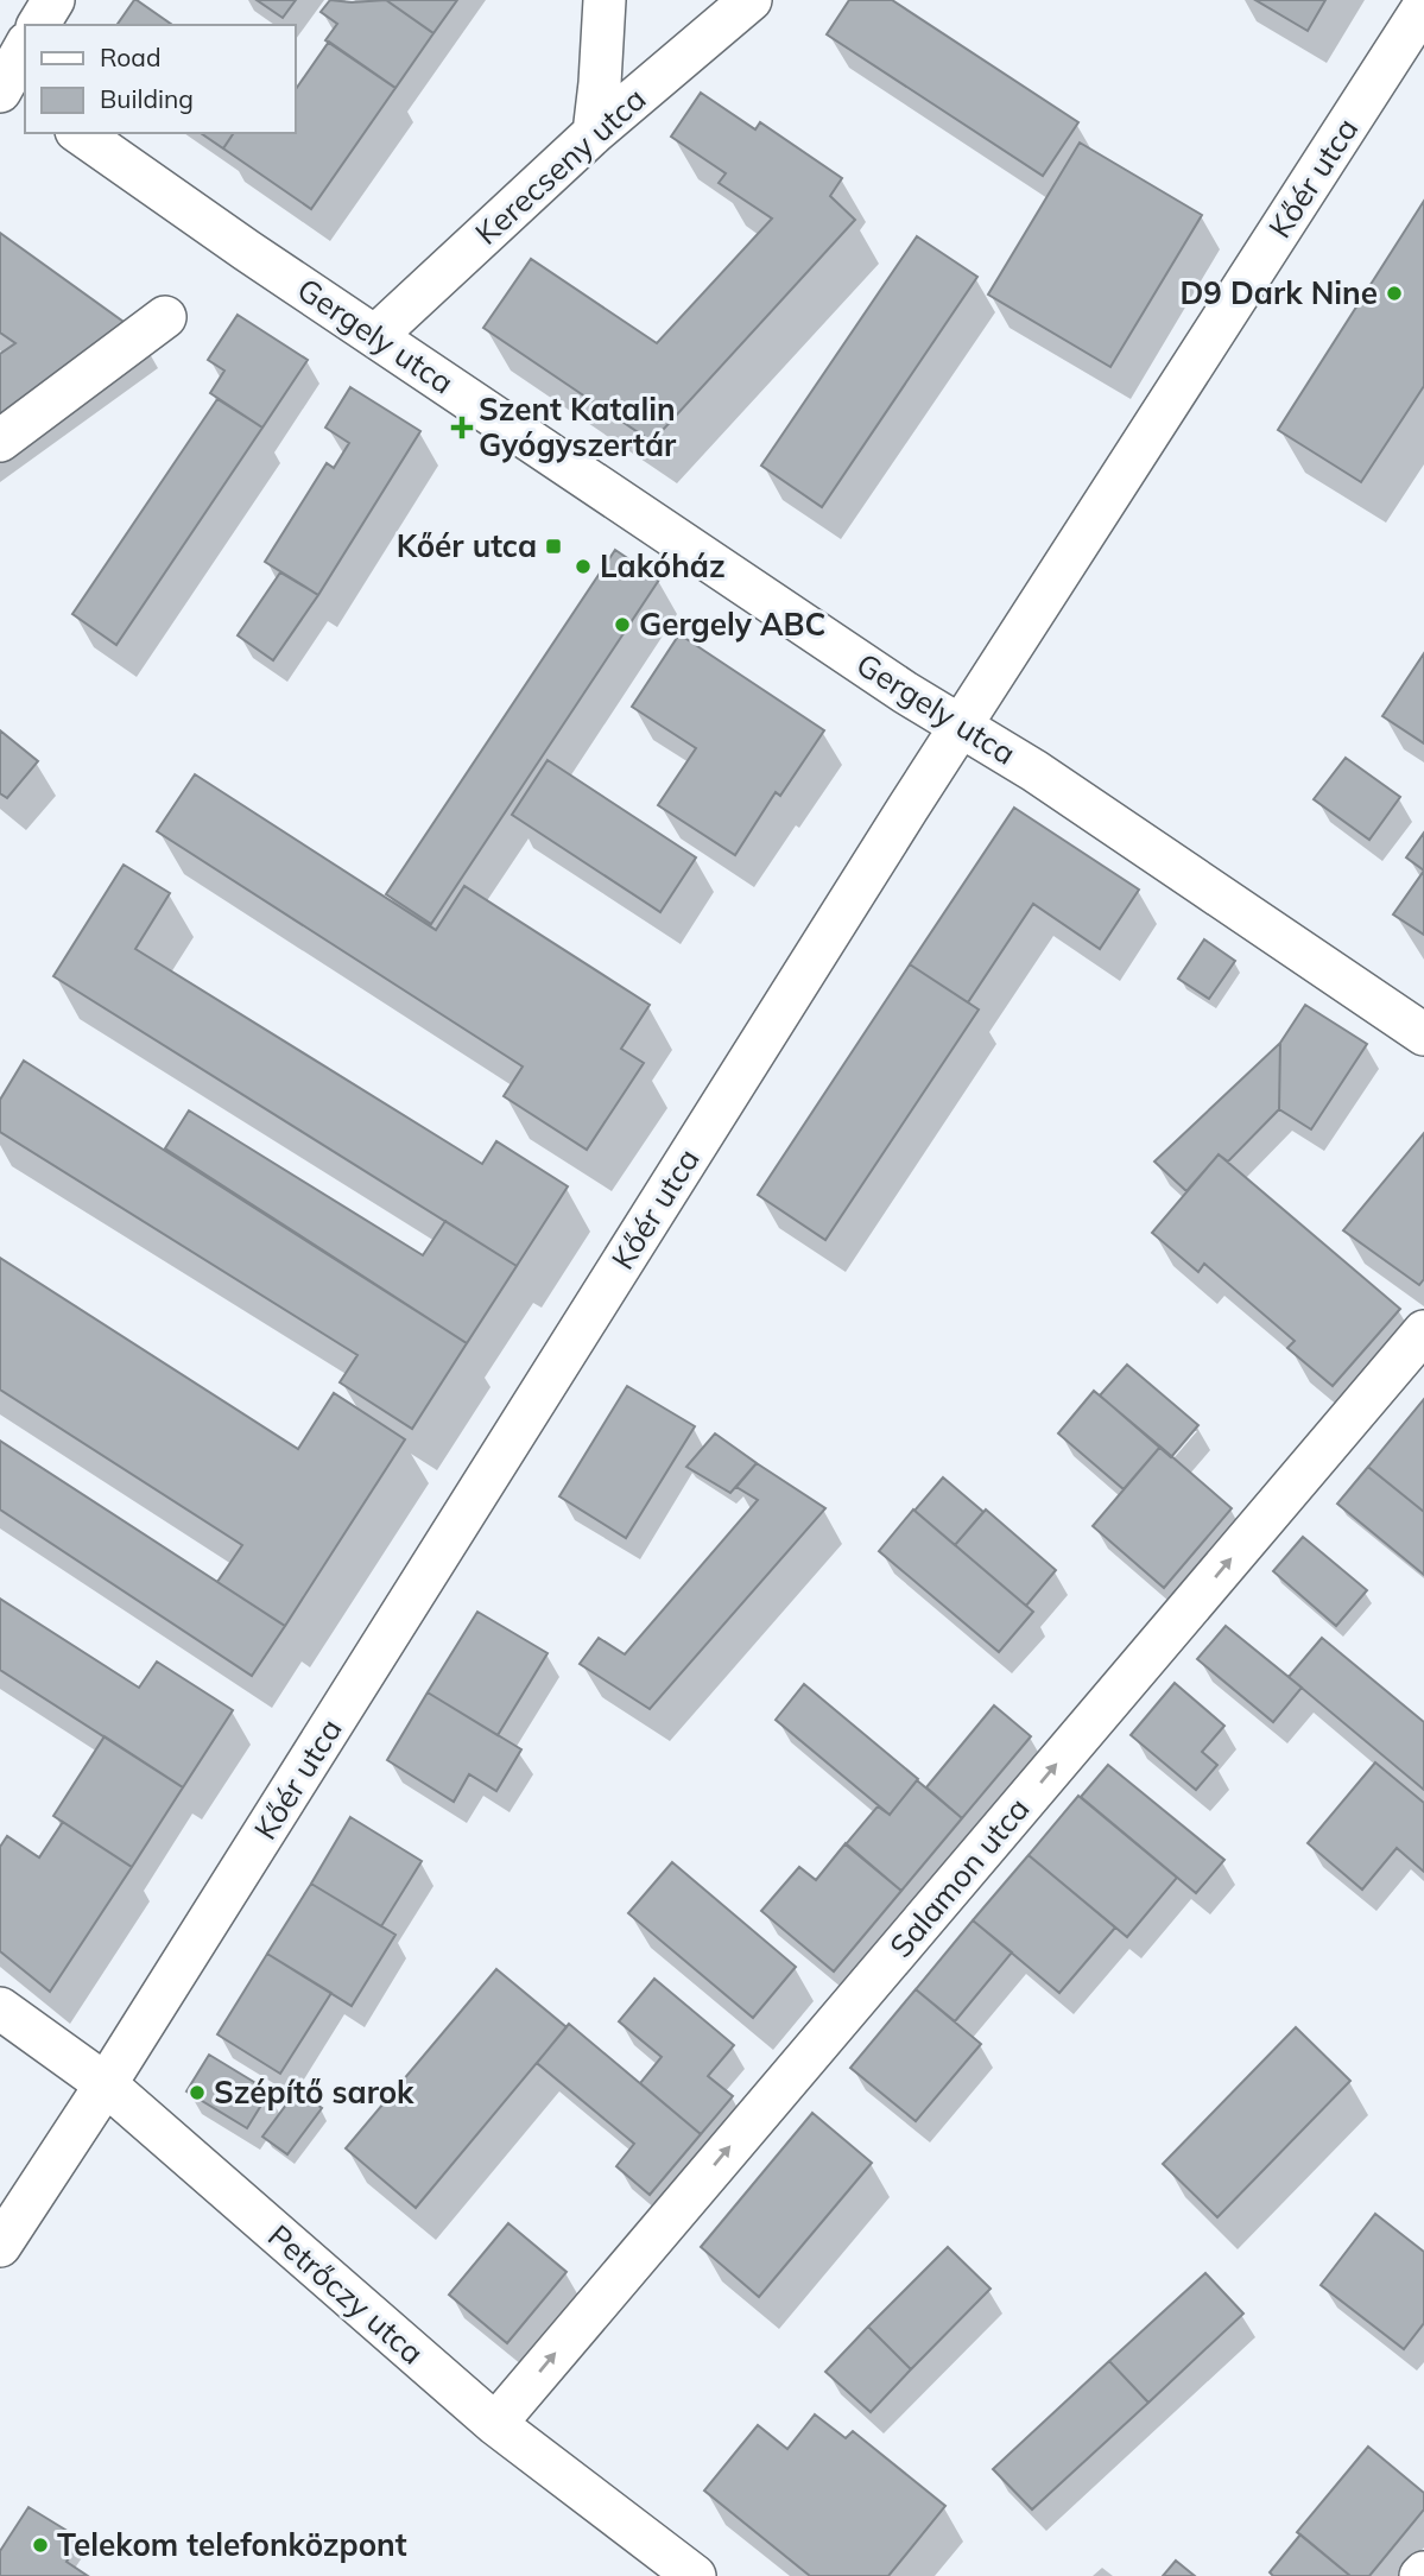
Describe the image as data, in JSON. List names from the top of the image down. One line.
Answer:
{"streets":{"street":["Kerecseny utca","Kőér utca","Gergely utca","Salamon utca","Petrőczy utca"]},"crossings":[["Kerecseny utca","Gergely utca"],["Kőér utca","Gergely utca"],["Kőér utca","Petrőczy utca"],["Salamon utca","Petrőczy utca"]],"one_way":["Salamon utca"],"places":{"other":["D9 Dark Nine","Lakóház","Gergely ABC","Szépítő sarok","Telekom telefonközpont"],"health":["Szent Katalin Gyógyszertár"],"transit":["Kőér utca"]},"legend":["Road","Building"]}
